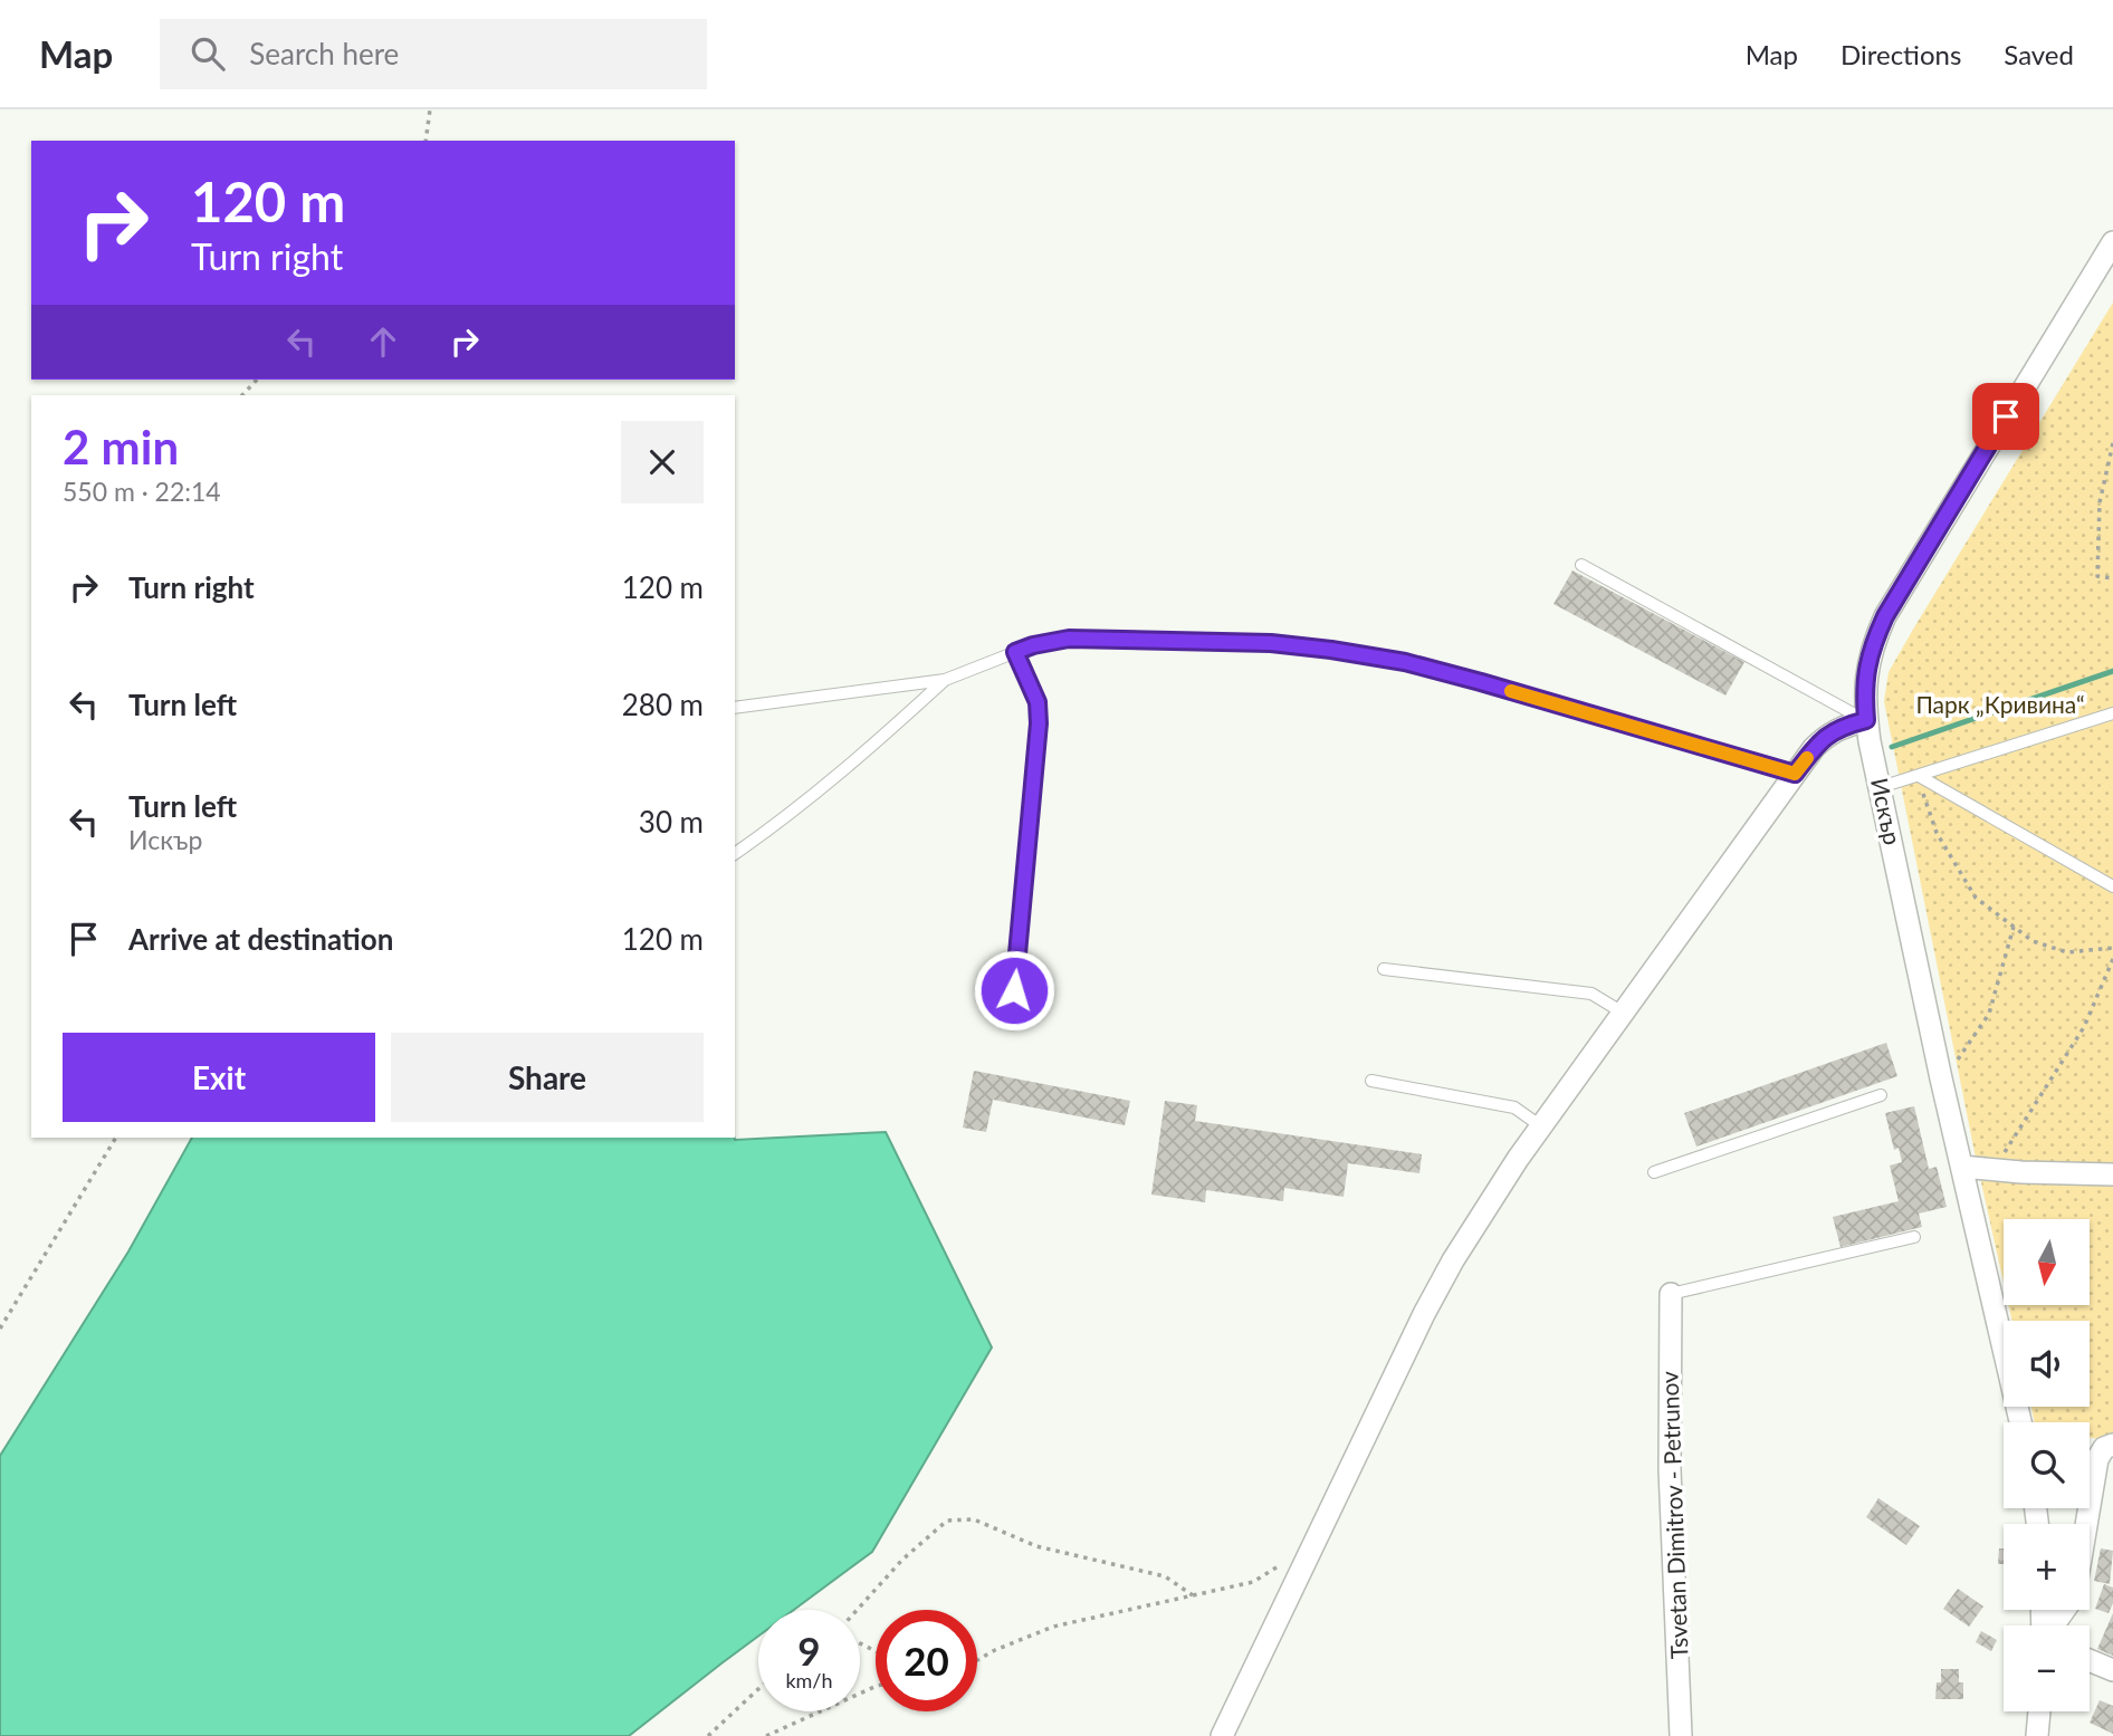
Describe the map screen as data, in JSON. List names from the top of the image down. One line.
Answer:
{"streets":{"street":["Искър","Tsvetan Dimitrov - Petrunov"]},"parks":["Парк „Кривина“"],"north":"bottom","page":{"header":"Map","search":"Search here","nav":["Map","Directions","Saved"],"turn":["120 m","Turn right"],"heading":["2 min","550 m · 22:14"],"list":[{"name":"Turn right","value":"120 m"},{"name":"Turn left","value":"280 m"},{"name":"Turn left","note":"Искър","value":"30 m"},{"name":"Arrive at destination","value":"120 m"}],"buttons":["Exit","Share"],"map_buttons":["+","−"],"speed":"9 km/h","limit":"20"}}
